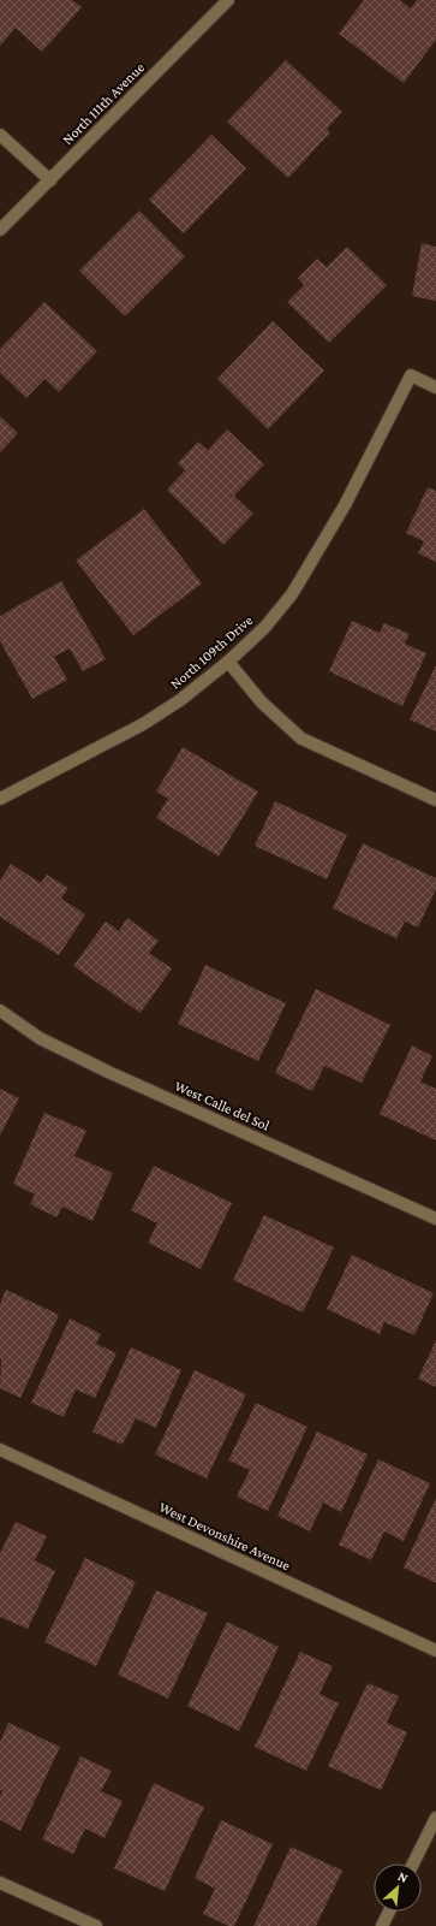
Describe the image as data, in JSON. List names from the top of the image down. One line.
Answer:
{"streets":{"street":["North 111th Avenue","North 109th Drive","West Calle del Sol","West Devonshire Avenue"]},"north":"top right"}
